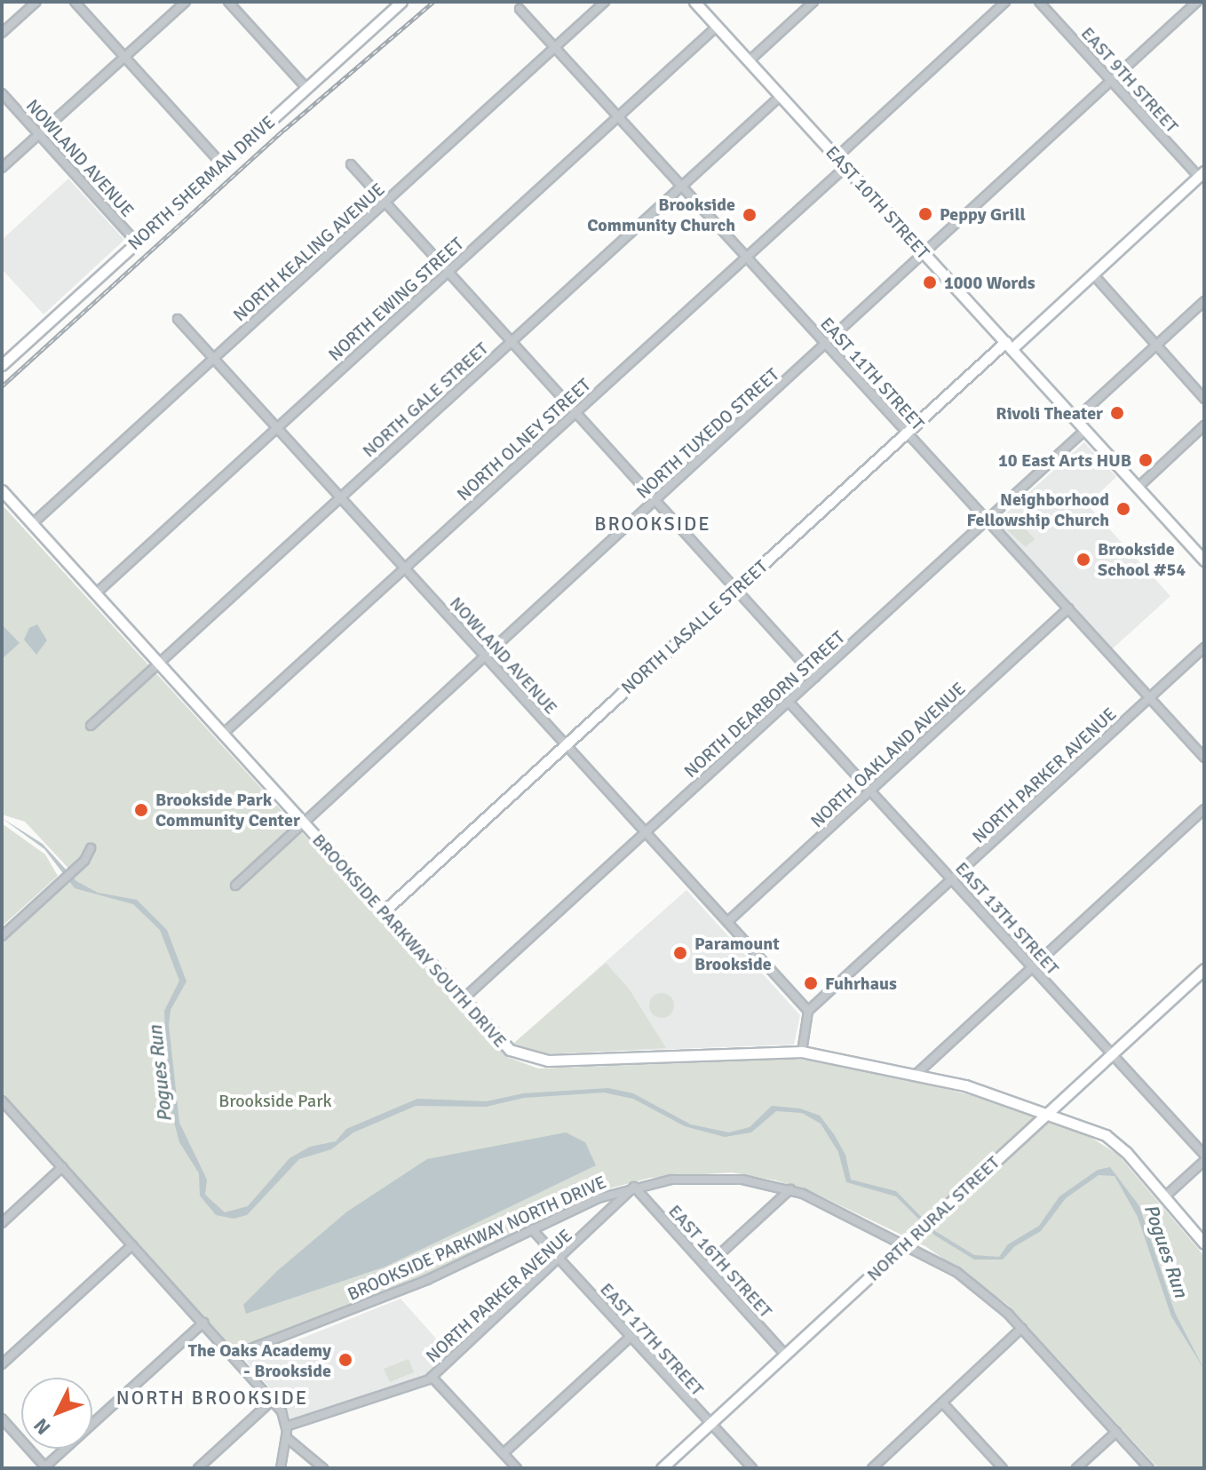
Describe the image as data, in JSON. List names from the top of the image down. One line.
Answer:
{"streets":{"main road":["NORTH SHERMAN DRIVE","EAST 10TH STREET","NORTH LASALLE STREET","BROOKSIDE PARKWAY SOUTH DRIVE","NORTH RURAL STREET"],"street":["EAST 9TH STREET","NOWLAND AVENUE","NORTH KEALING AVENUE","NORTH EWING STREET","EAST 11TH STREET","NORTH GALE STREET","NORTH TUXEDO STREET","NORTH OLNEY STREET","NORTH DEARBORN STREET","NORTH OAKLAND AVENUE","NORTH PARKER AVENUE","EAST 13TH STREET","BROOKSIDE PARKWAY NORTH DRIVE","EAST 16TH STREET","EAST 17TH STREET"]},"crossings":[["EAST 9TH STREET","NORTH TUXEDO STREET"],["EAST 9TH STREET","NORTH LASALLE STREET"],["NOWLAND AVENUE","NORTH SHERMAN DRIVE"],["NOWLAND AVENUE","NORTH KEALING AVENUE"],["NOWLAND AVENUE","NORTH EWING STREET"],["NOWLAND AVENUE","NORTH GALE STREET"],["NOWLAND AVENUE","NORTH TUXEDO STREET"],["NOWLAND AVENUE","NORTH OLNEY STREET"],["NOWLAND AVENUE","NORTH LASALLE STREET"],["NOWLAND AVENUE","NORTH DEARBORN STREET"],["NOWLAND AVENUE","NORTH OAKLAND AVENUE"],["NOWLAND AVENUE","NORTH PARKER AVENUE"],["EAST 10TH STREET","NORTH EWING STREET"],["EAST 10TH STREET","NORTH GALE STREET"],["EAST 10TH STREET","NORTH TUXEDO STREET"],["EAST 10TH STREET","NORTH OLNEY STREET"],["EAST 10TH STREET","NORTH LASALLE STREET"],["EAST 10TH STREET","NORTH DEARBORN STREET"],["NORTH KEALING AVENUE","EAST 11TH STREET"],["NORTH KEALING AVENUE","BROOKSIDE PARKWAY SOUTH DRIVE"],["NORTH EWING STREET","EAST 11TH STREET"],["NORTH EWING STREET","BROOKSIDE PARKWAY SOUTH DRIVE"],["EAST 11TH STREET","NORTH GALE STREET"],["EAST 11TH STREET","NORTH TUXEDO STREET"],["EAST 11TH STREET","NORTH OLNEY STREET"],["EAST 11TH STREET","NORTH LASALLE STREET"],["EAST 11TH STREET","NORTH DEARBORN STREET"],["EAST 11TH STREET","NORTH OAKLAND AVENUE"],["EAST 11TH STREET","NORTH PARKER AVENUE"],["NORTH GALE STREET","BROOKSIDE PARKWAY SOUTH DRIVE"],["NORTH TUXEDO STREET","BROOKSIDE PARKWAY SOUTH DRIVE"],["NORTH OLNEY STREET","BROOKSIDE PARKWAY SOUTH DRIVE"],["NORTH LASALLE STREET","BROOKSIDE PARKWAY SOUTH DRIVE"],["NORTH DEARBORN STREET","EAST 13TH STREET"],["NORTH DEARBORN STREET","BROOKSIDE PARKWAY SOUTH DRIVE"],["NORTH OAKLAND AVENUE","EAST 13TH STREET"],["NORTH PARKER AVENUE","EAST 13TH STREET"],["NORTH PARKER AVENUE","BROOKSIDE PARKWAY NORTH DRIVE"],["NORTH PARKER AVENUE","EAST 16TH STREET"],["NORTH PARKER AVENUE","EAST 17TH STREET"],["EAST 13TH STREET","NORTH RURAL STREET"],["BROOKSIDE PARKWAY SOUTH DRIVE","NORTH RURAL STREET"],["NORTH RURAL STREET","BROOKSIDE PARKWAY NORTH DRIVE"],["NORTH RURAL STREET","EAST 16TH STREET"],["NORTH RURAL STREET","EAST 17TH STREET"],["BROOKSIDE PARKWAY NORTH DRIVE","EAST 16TH STREET"],["BROOKSIDE PARKWAY NORTH DRIVE","EAST 17TH STREET"]],"districts":["BROOKSIDE","NORTH BROOKSIDE"],"water":["Pogues Run"],"parks":["Brookside Park"],"places":["Peppy Grill","Brookside Community Church","1000 Words","Rivoli Theater","10 East Arts HUB","Neighborhood Fellowship Church","Brookside School #54","Brookside Park Community Center","Paramount Brookside","Fuhrhaus","The Oaks Academy - Brookside"],"north":"bottom left"}
